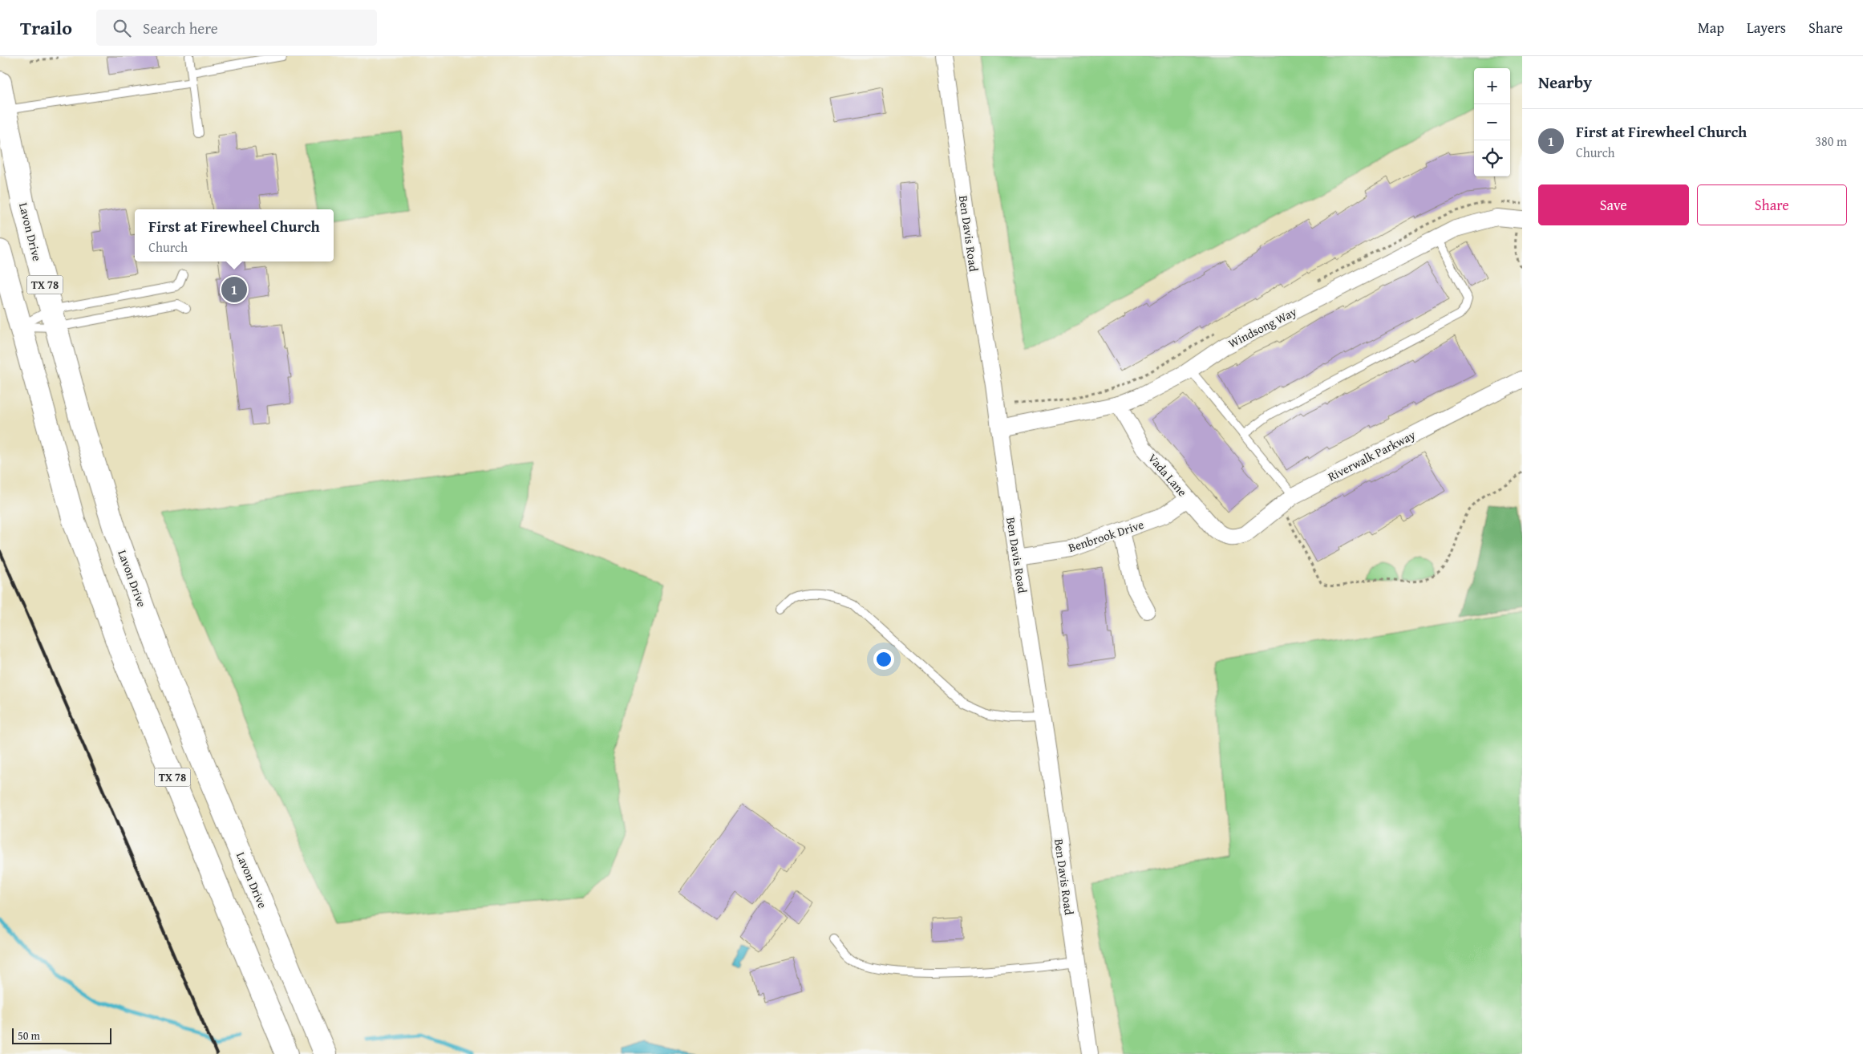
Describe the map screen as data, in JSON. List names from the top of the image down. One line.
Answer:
{"streets":{"main road":["Lavon Drive","TX 78"],"street":["Ben Davis Road","Windsong Way","Riverwalk Parkway","Vada Lane","Benbrook Drive"]},"crossings":[["Ben Davis Road","Windsong Way"],["Ben Davis Road","Benbrook Drive"],["Windsong Way","Vada Lane"],["Riverwalk Parkway","Vada Lane"],["Vada Lane","Benbrook Drive"]],"scale_bar":"50 m","page":{"header":"Trailo","search":"Search here","nav":["Map","Layers","Share"],"heading":"Nearby","map_buttons":["+","−"],"list":[{"mark":"1","name":"First at Firewheel Church","note":"Church","value":"380 m"}],"buttons":["Save","Share"],"popup":["First at Firewheel Church","Church"],"pins":"1","scale":"50 m"}}
